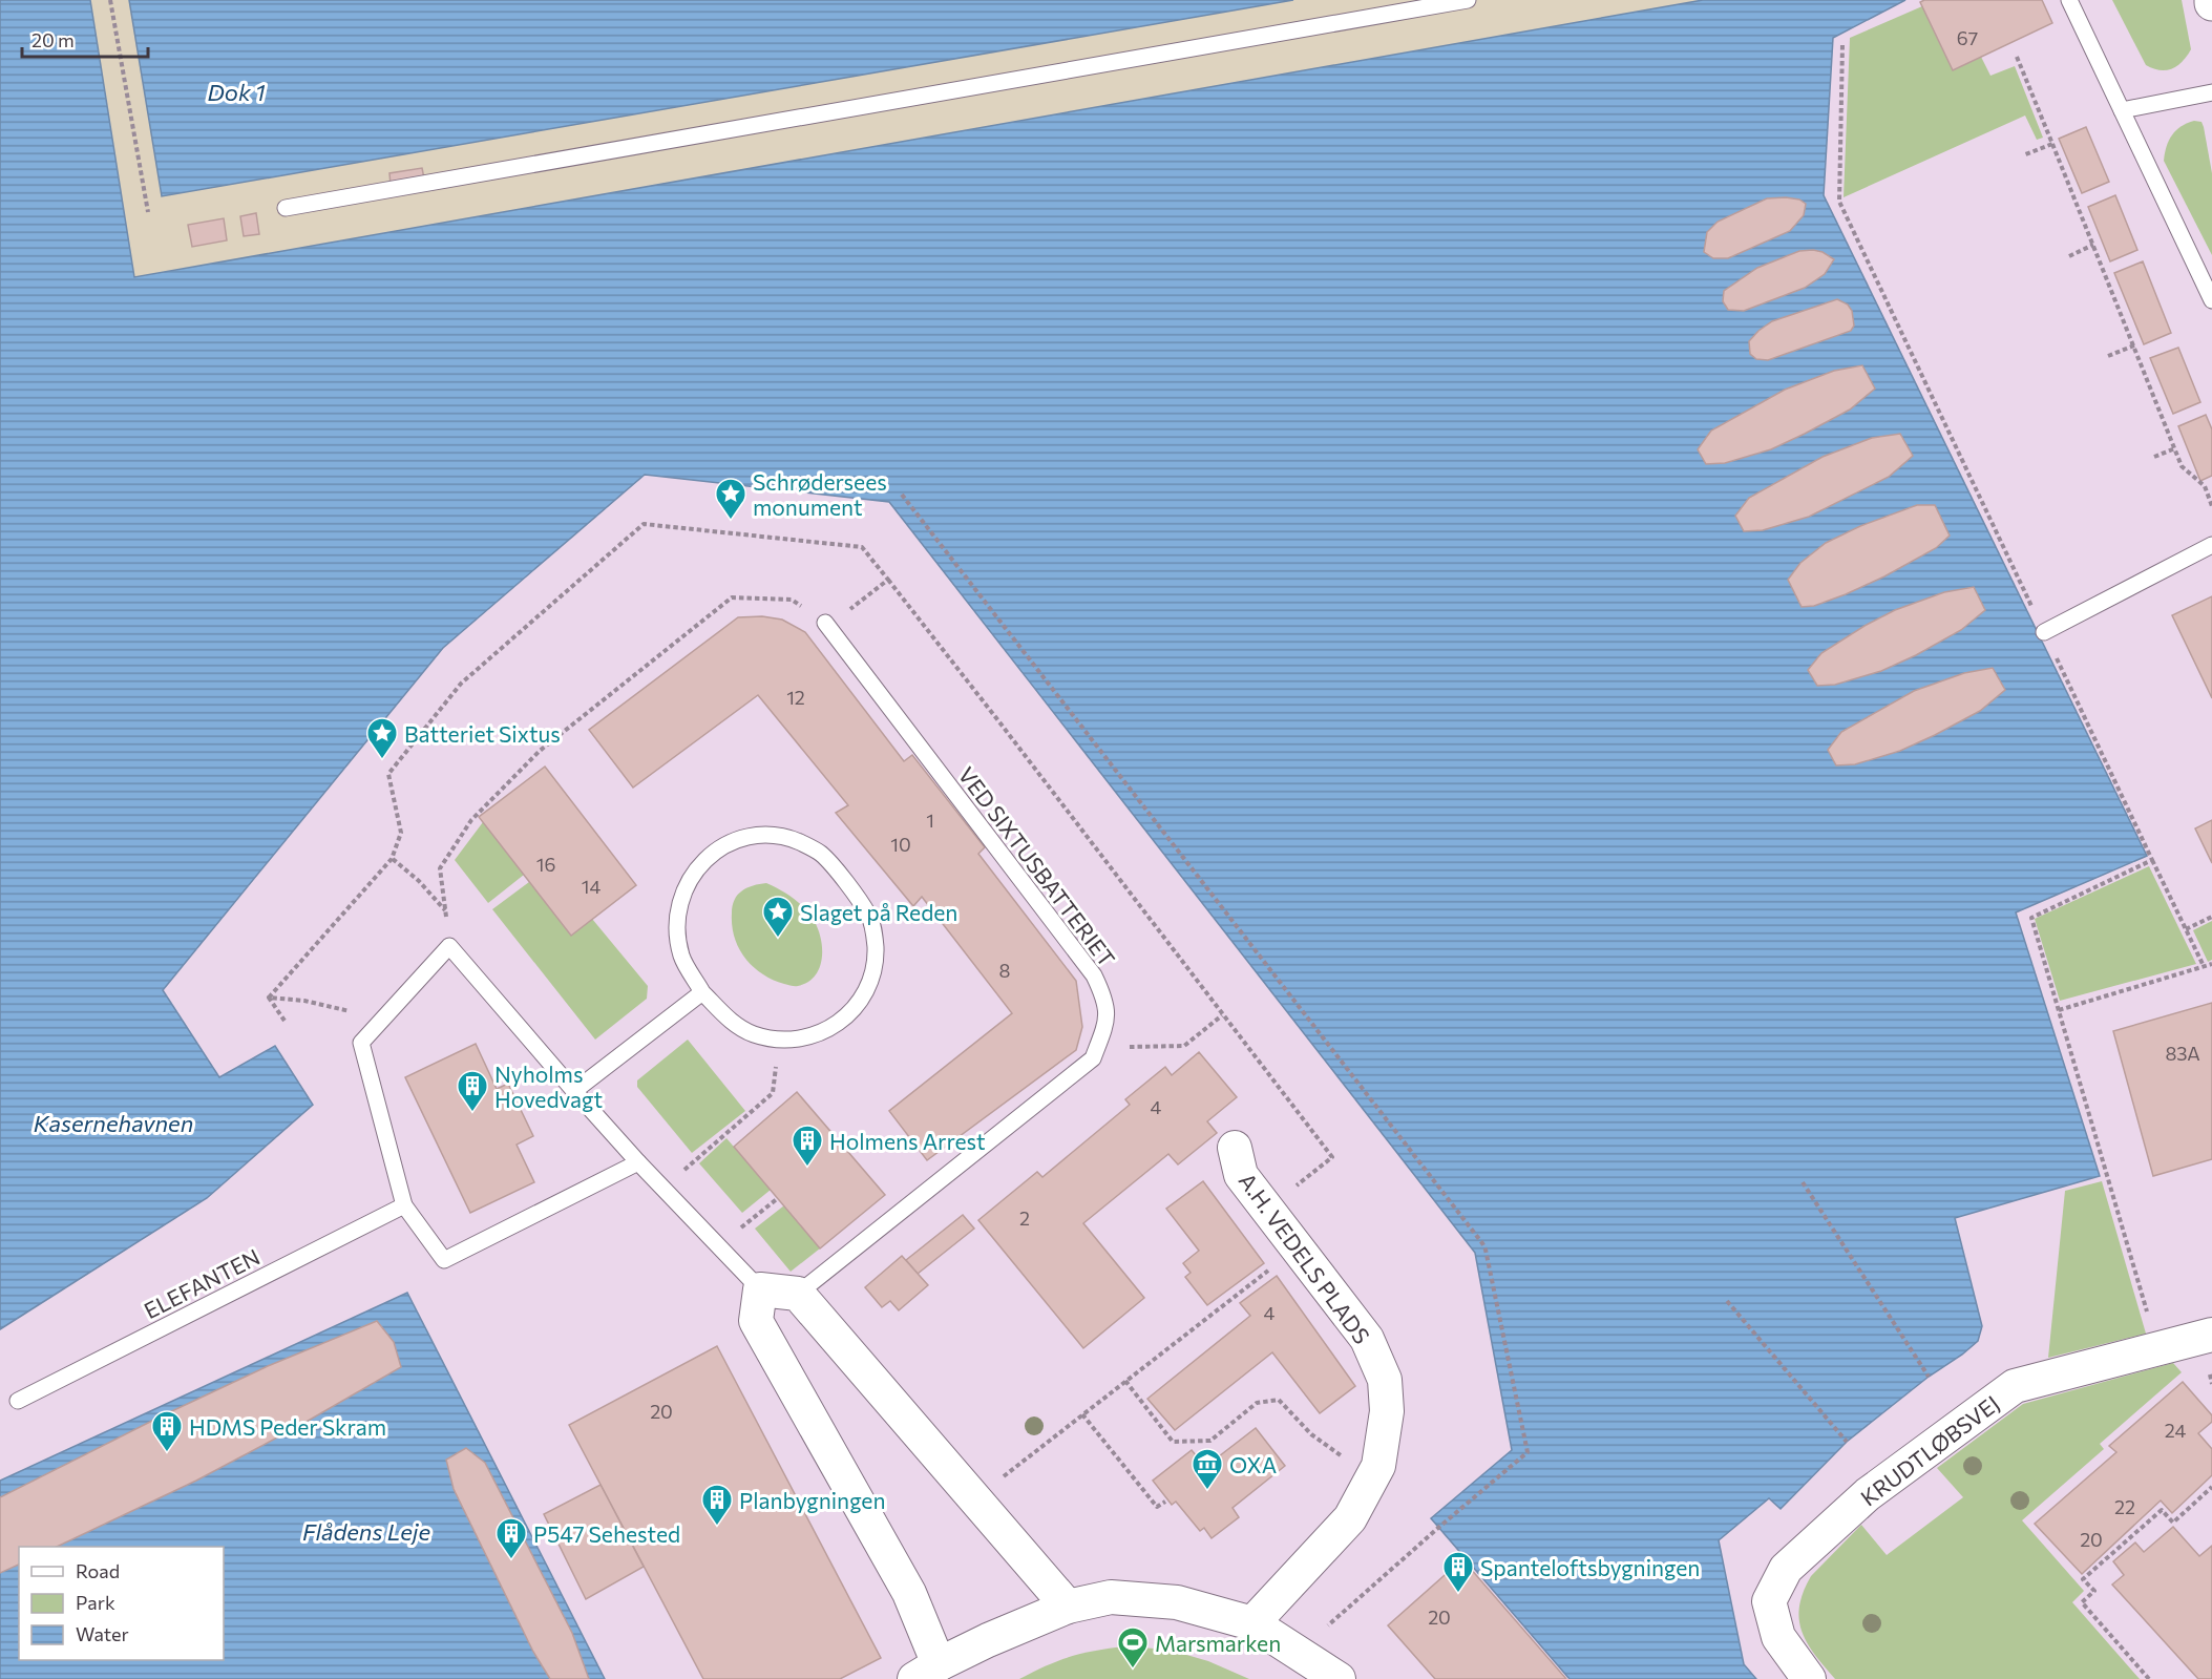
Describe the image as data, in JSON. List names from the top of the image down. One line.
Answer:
{"streets":{"street":["A.H. VEDELS PLADS","KRUDTLØBSVEJ"],"lane":["VED SIXTUSBATTERIET","ELEFANTEN"]},"water":["Dok 1","Kasernehavnen","Flådens Leje"],"places":{"place":["Schrødersees monument","Batteriet Sixtus","Slaget på Reden"],"building":["Nyholms Hovedvagt","Holmens Arrest","HDMS Peder Skram","Planbygningen","P547 Sehested","Spanteloftsbygningen"],"museum":["OXA"],"sports":["Marsmarken"]},"house_numbers":["67","12","1","10","16","14","8","83A","4","2","4","20","24","22","20","20"],"legend":["Road","Park","Water"],"scale_bar":"20 m"}
